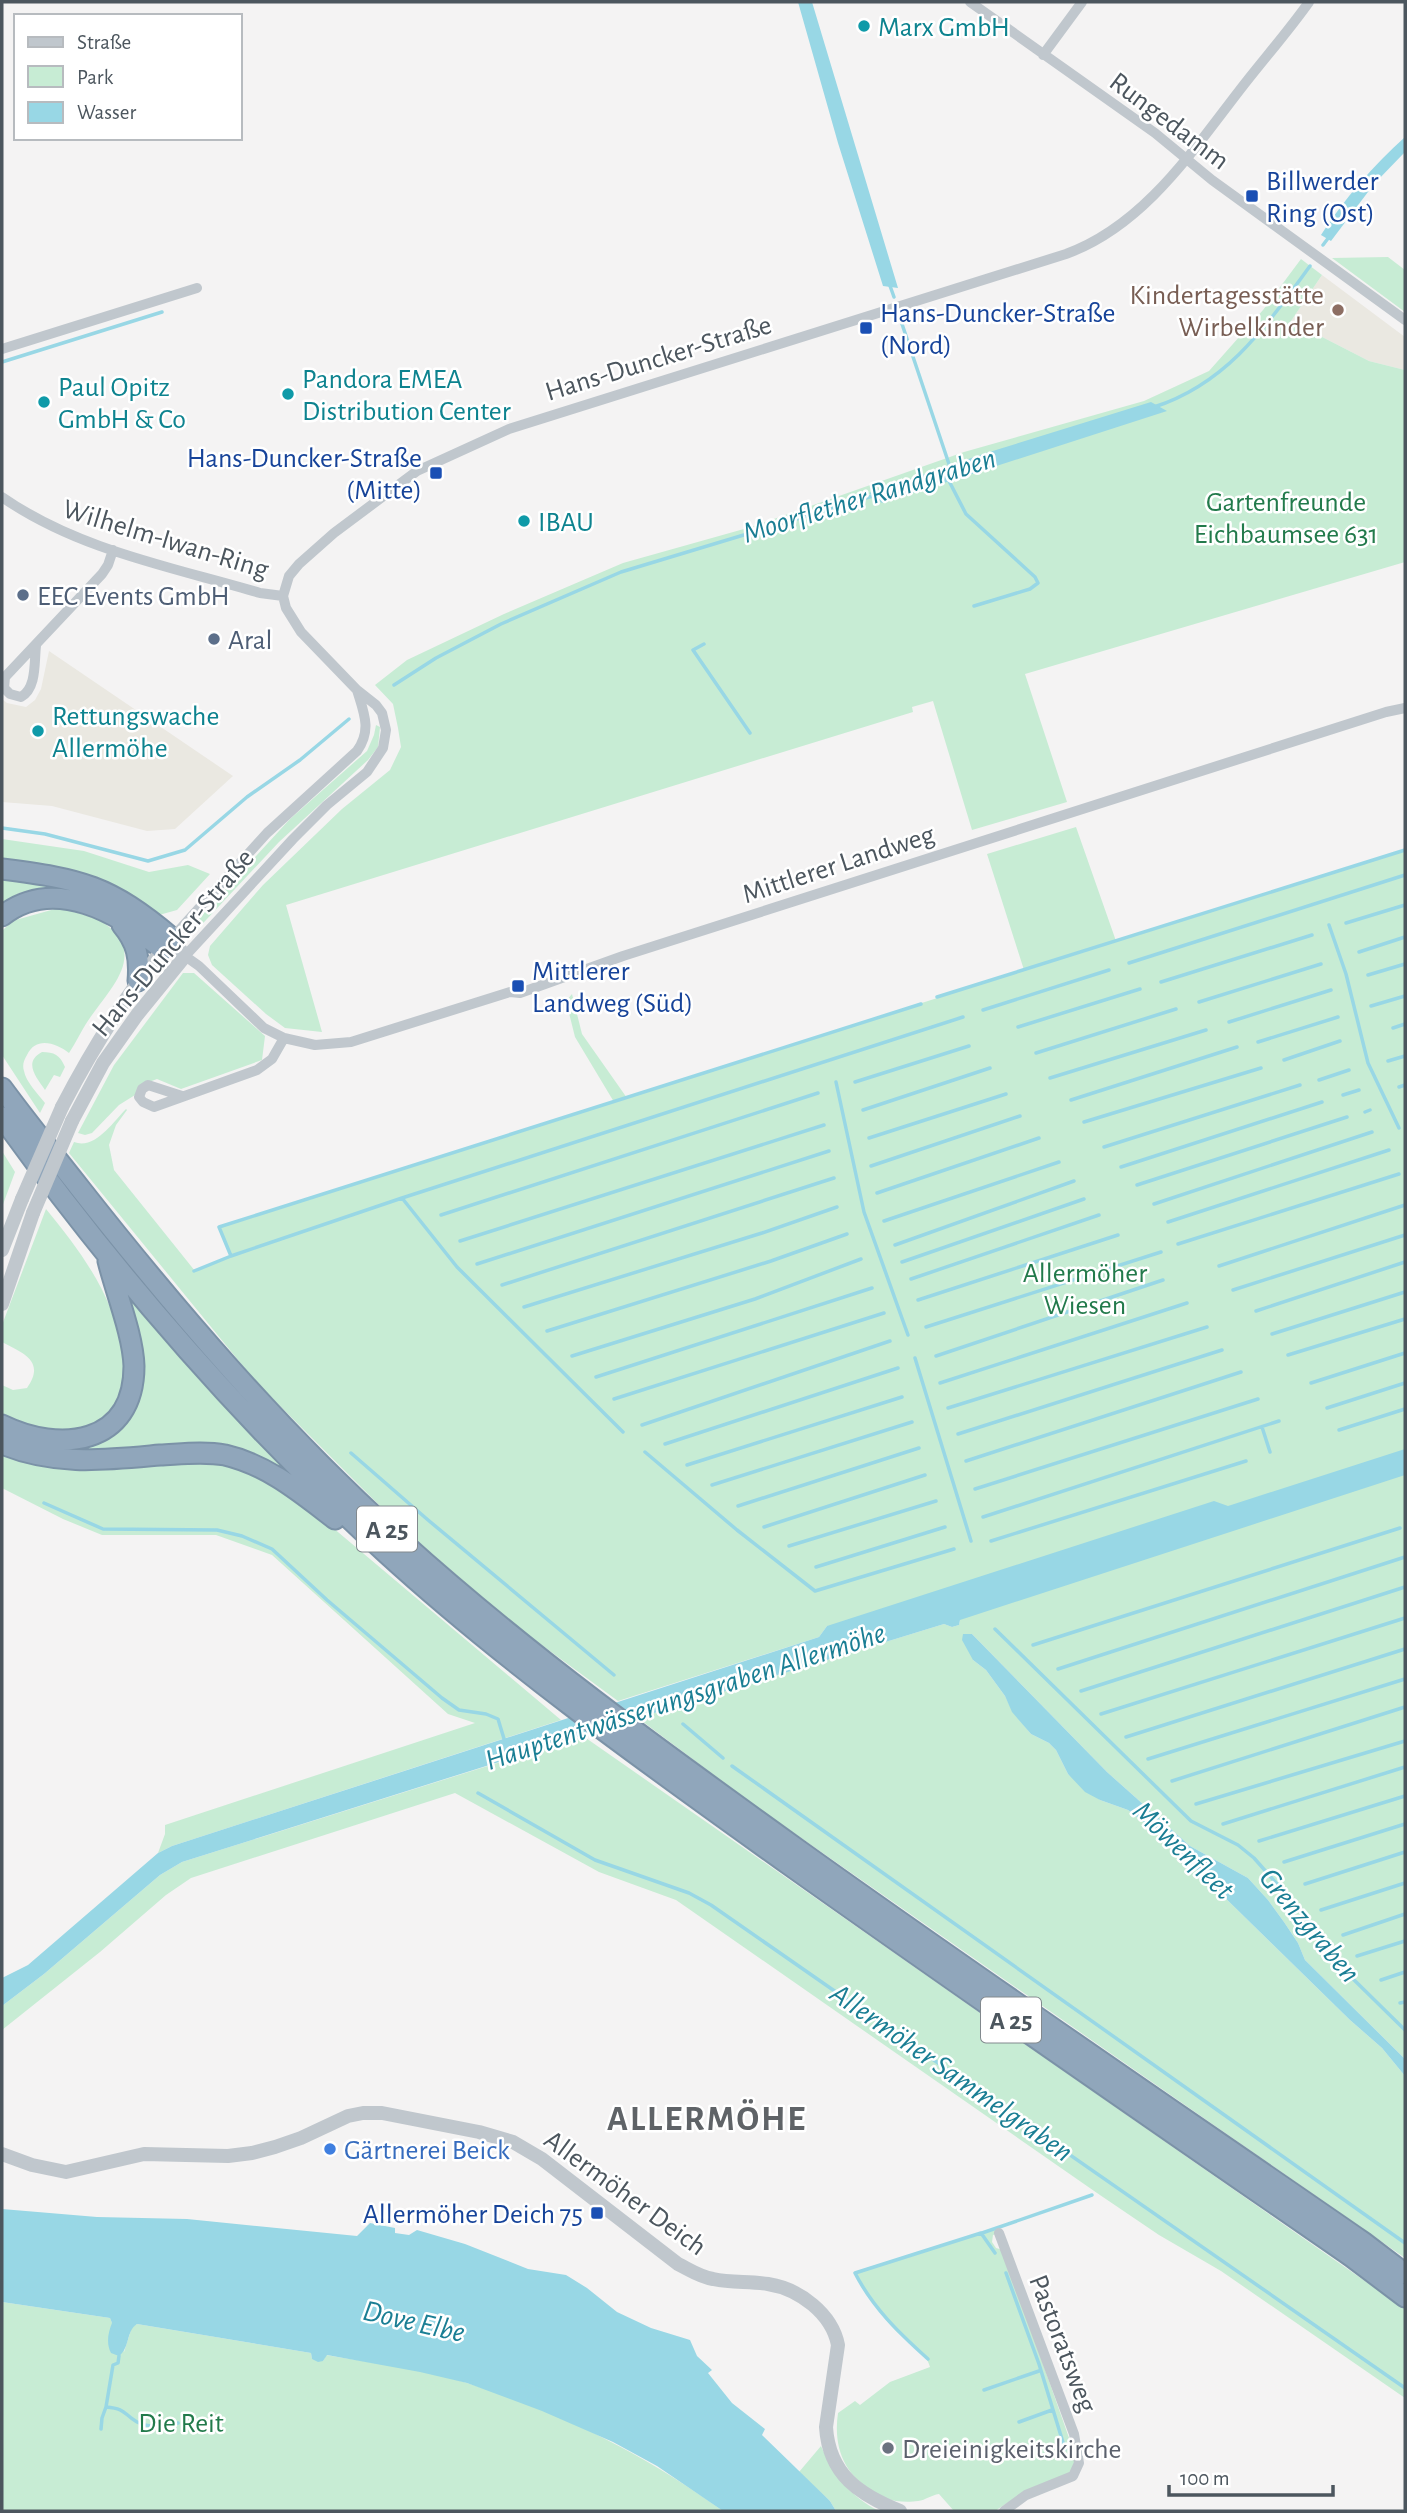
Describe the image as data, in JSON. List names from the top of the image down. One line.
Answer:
{"streets":{"highway":["A 25"],"street":["Rungedamm","Hans-Duncker-Straße","Wilhelm-Iwan-Ring","Mittlerer Landweg","Allermöher Deich","Pastoratsweg"]},"crossings":[["Rungedamm","Hans-Duncker-Straße"],["Hans-Duncker-Straße","Wilhelm-Iwan-Ring"],["Hans-Duncker-Straße","Mittlerer Landweg"]],"districts":["ALLERMÖHE"],"water":["Moorflether Randgraben","Hauptentwässerungsgraben Allermöhe","Möwenfleet","Grenzgraben","Allermöher Sammelgraben","Dove Elbe"],"parks":["Gartenfreunde Eichbaumsee 631","Allermöher Wiesen","Die Reit"],"places":{"other":["Marx GmbH","Kindertagesstätte Wirbelkinder","Pandora EMEA Distribution Center","Paul Opitz GmbH & Co","IBAU","EEC Events GmbH","Aral","Rettungswache Allermöhe","Gärtnerei Beick","Dreieinigkeitskirche"],"transit":["Billwerder Ring (Ost)","Hans-Duncker-Straße (Nord)","Hans-Duncker-Straße (Mitte)","Mittlerer Landweg (Süd)","Allermöher Deich 75"]},"legend":["Straße","Park","Wasser"],"scale_bar":"100 m"}
